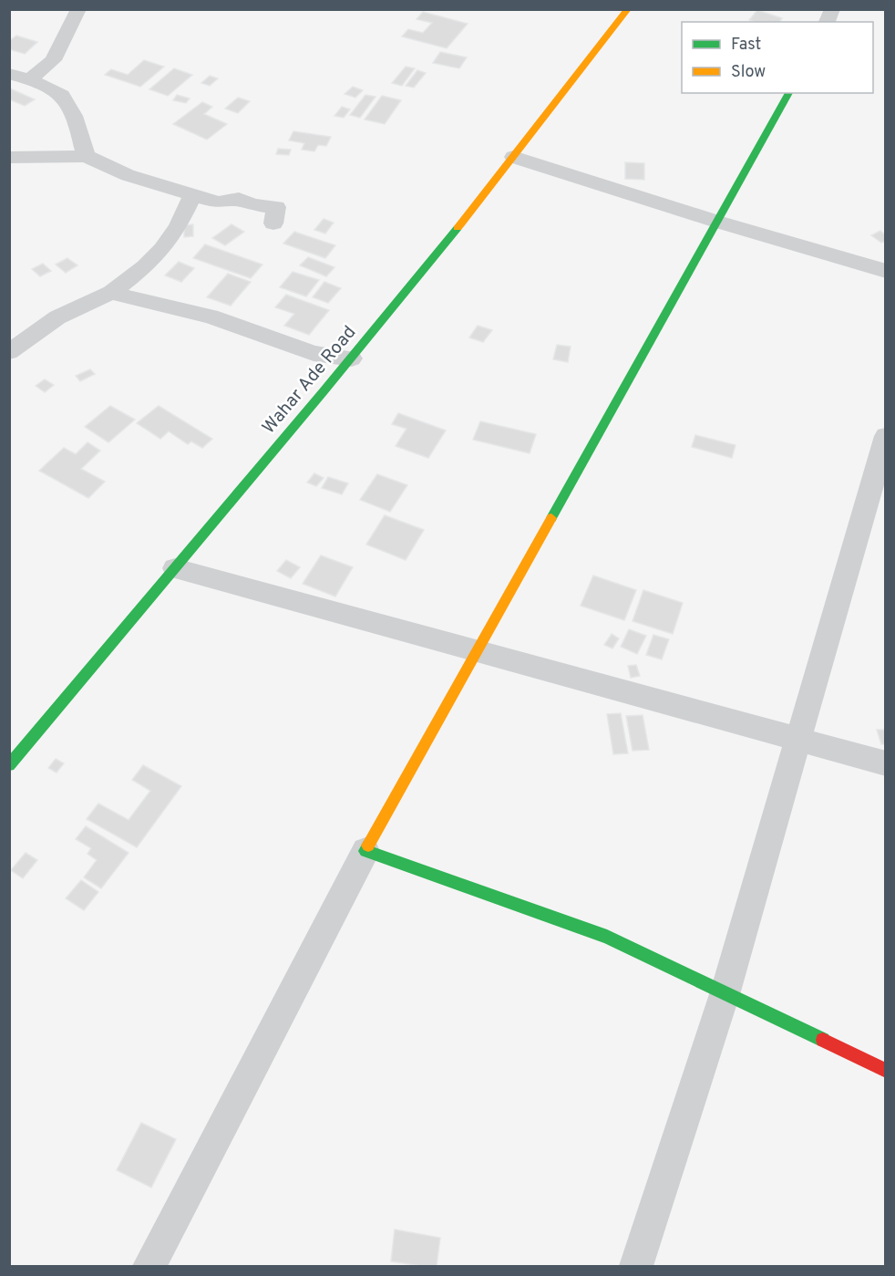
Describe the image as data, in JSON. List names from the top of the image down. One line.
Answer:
{"streets":{"street":["Wahar Ade Road"]},"legend":["Fast","Slow"]}
